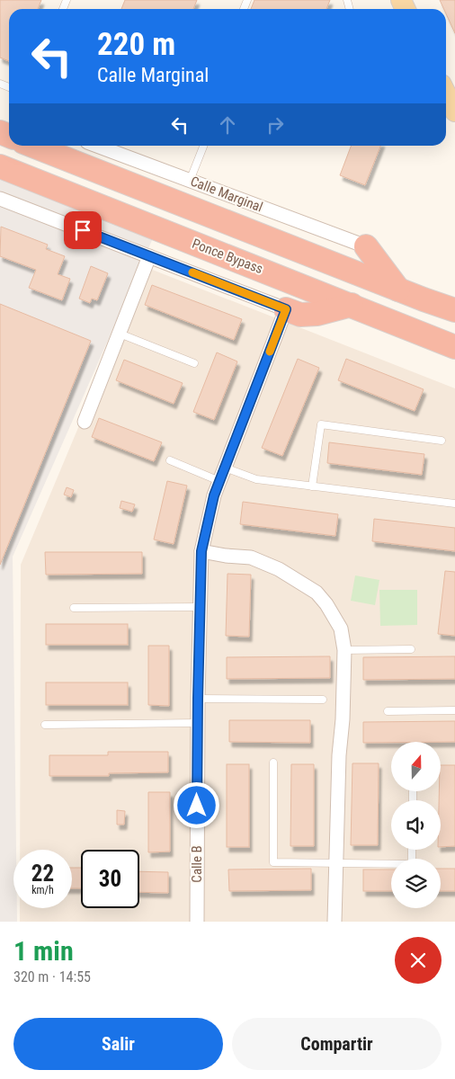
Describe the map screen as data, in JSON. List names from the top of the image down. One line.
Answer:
{"streets":{"highway":["Ponce Bypass"],"street":["Calle Marginal","Calle B"]},"north":"top","page":{"turn":["220 m","Calle Marginal"],"speed":"22 km/h","limit":"30","heading":["1 min","320 m · 14:55"],"buttons":["Salir","Compartir"]}}
